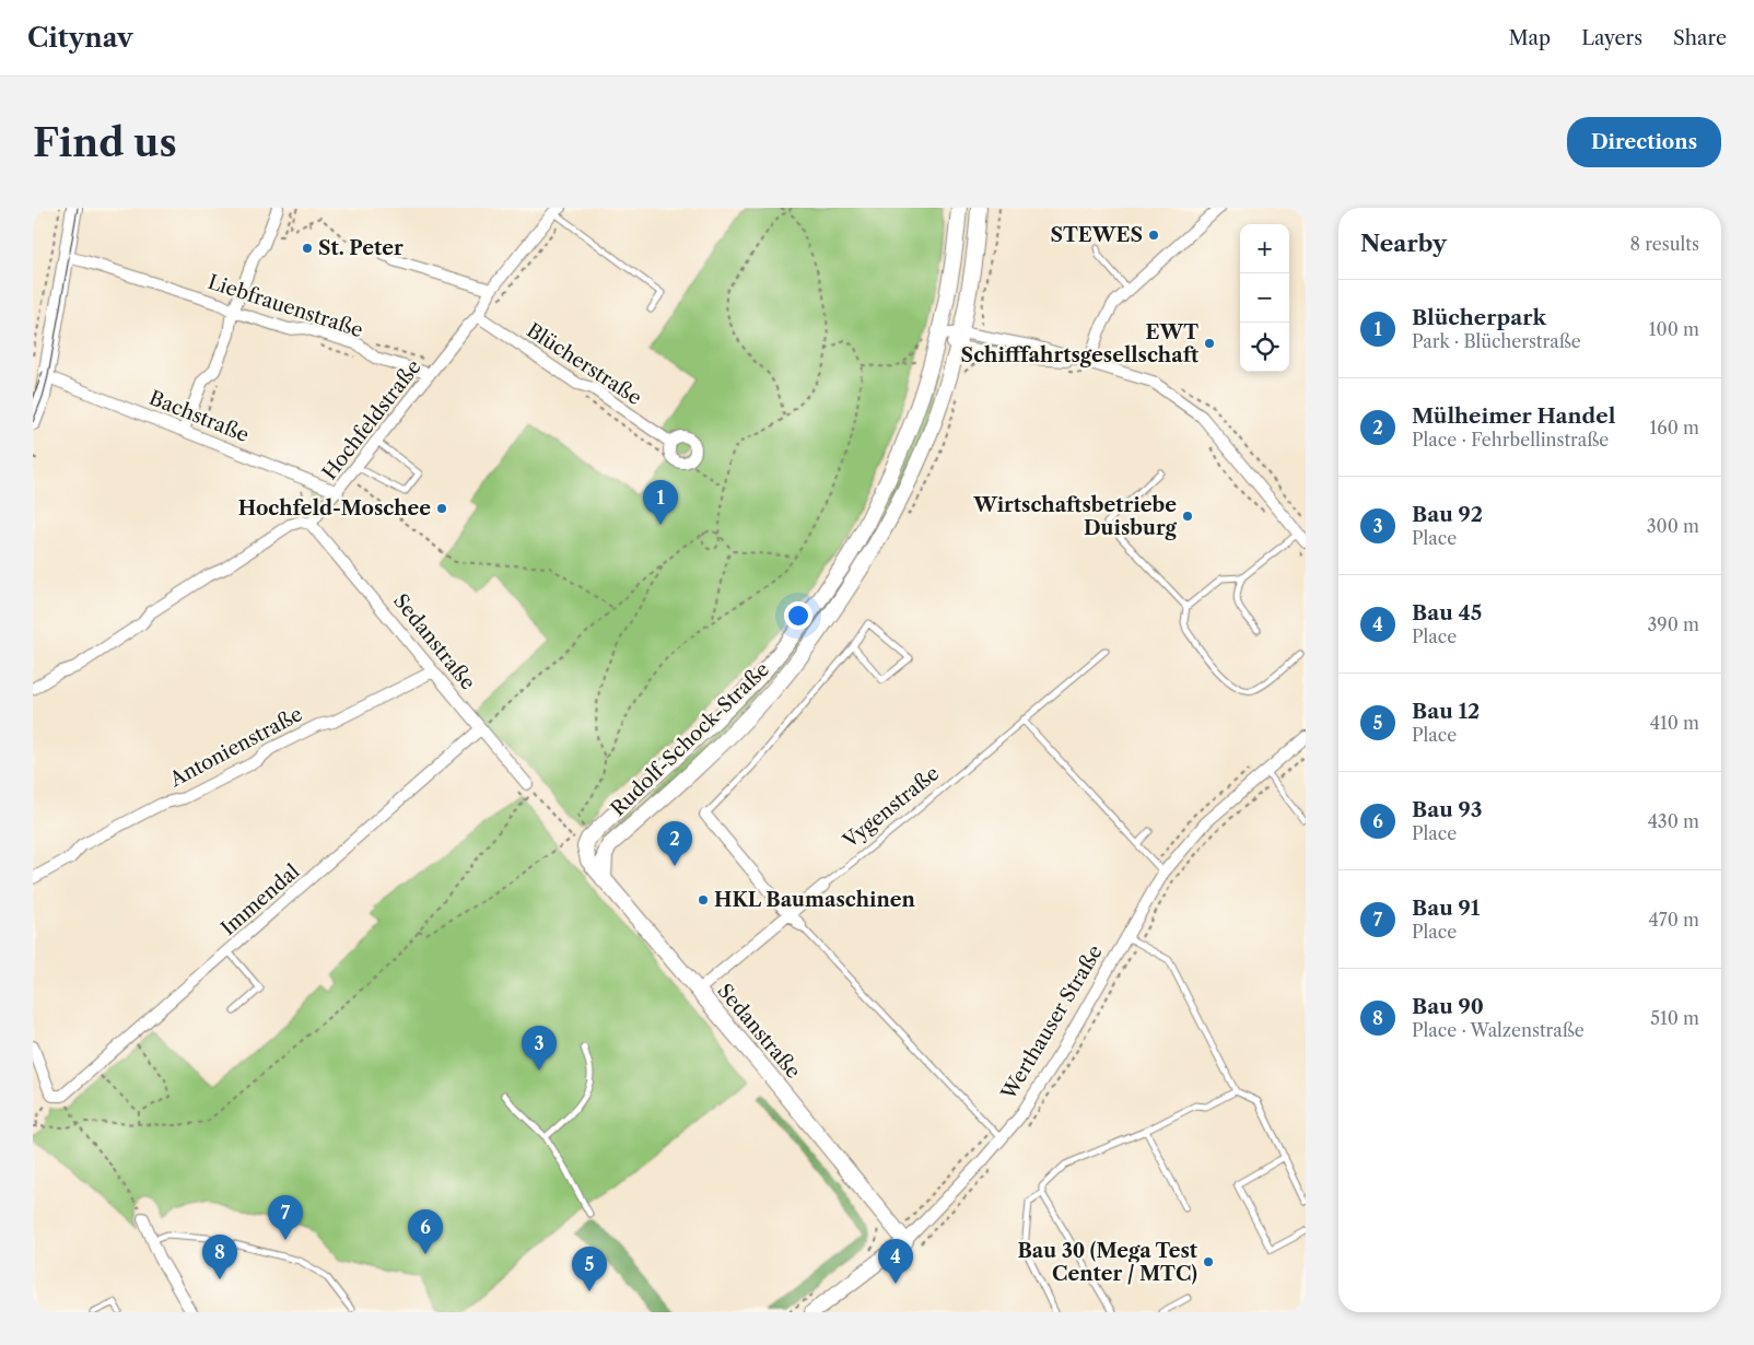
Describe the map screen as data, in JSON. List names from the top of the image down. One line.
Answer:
{"streets":{"main road":["Sedanstraße","Rudolf-Schock-Straße","Werthauser Straße"],"street":["Liebfrauenstraße","Blücherstraße","Bachstraße","Hochfeldstraße","Antonienstraße","Vygenstraße","Immendal"]},"crossings":[["Liebfrauenstraße","Hochfeldstraße"],["Blücherstraße","Hochfeldstraße"],["Bachstraße","Hochfeldstraße"],["Hochfeldstraße","Sedanstraße"],["Sedanstraße","Rudolf-Schock-Straße"],["Sedanstraße","Antonienstraße"],["Sedanstraße","Vygenstraße"],["Sedanstraße","Immendal"],["Sedanstraße","Werthauser Straße"]],"places":["STEWES","St. Peter","EWT Schifffahrtsgesellschaft","Hochfeld-Moschee","Wirtschaftsbetriebe Duisburg","HKL Baumaschinen","Bau 30 (Mega Test Center / MTC)"],"page":{"header":"Citynav","nav":["Map","Layers","Share"],"buttons":"Directions","title":"Find us","heading":["Nearby","8 results"],"map_buttons":["+","−"],"list":[{"mark":"1","name":"Blücherpark","note":"Park · Blücherstraße","value":"100 m"},{"mark":"2","name":"Mülheimer Handel","note":"Place · Fehrbellinstraße","value":"160 m"},{"mark":"3","name":"Bau 92","note":"Place","value":"300 m"},{"mark":"4","name":"Bau 45","note":"Place","value":"390 m"},{"mark":"5","name":"Bau 12","note":"Place","value":"410 m"},{"mark":"6","name":"Bau 93","note":"Place","value":"430 m"},{"mark":"7","name":"Bau 91","note":"Place","value":"470 m"},{"mark":"8","name":"Bau 90","note":"Place · Walzenstraße","value":"510 m"}],"pins":["1","2","3","7","6","8","4","5"]}}
